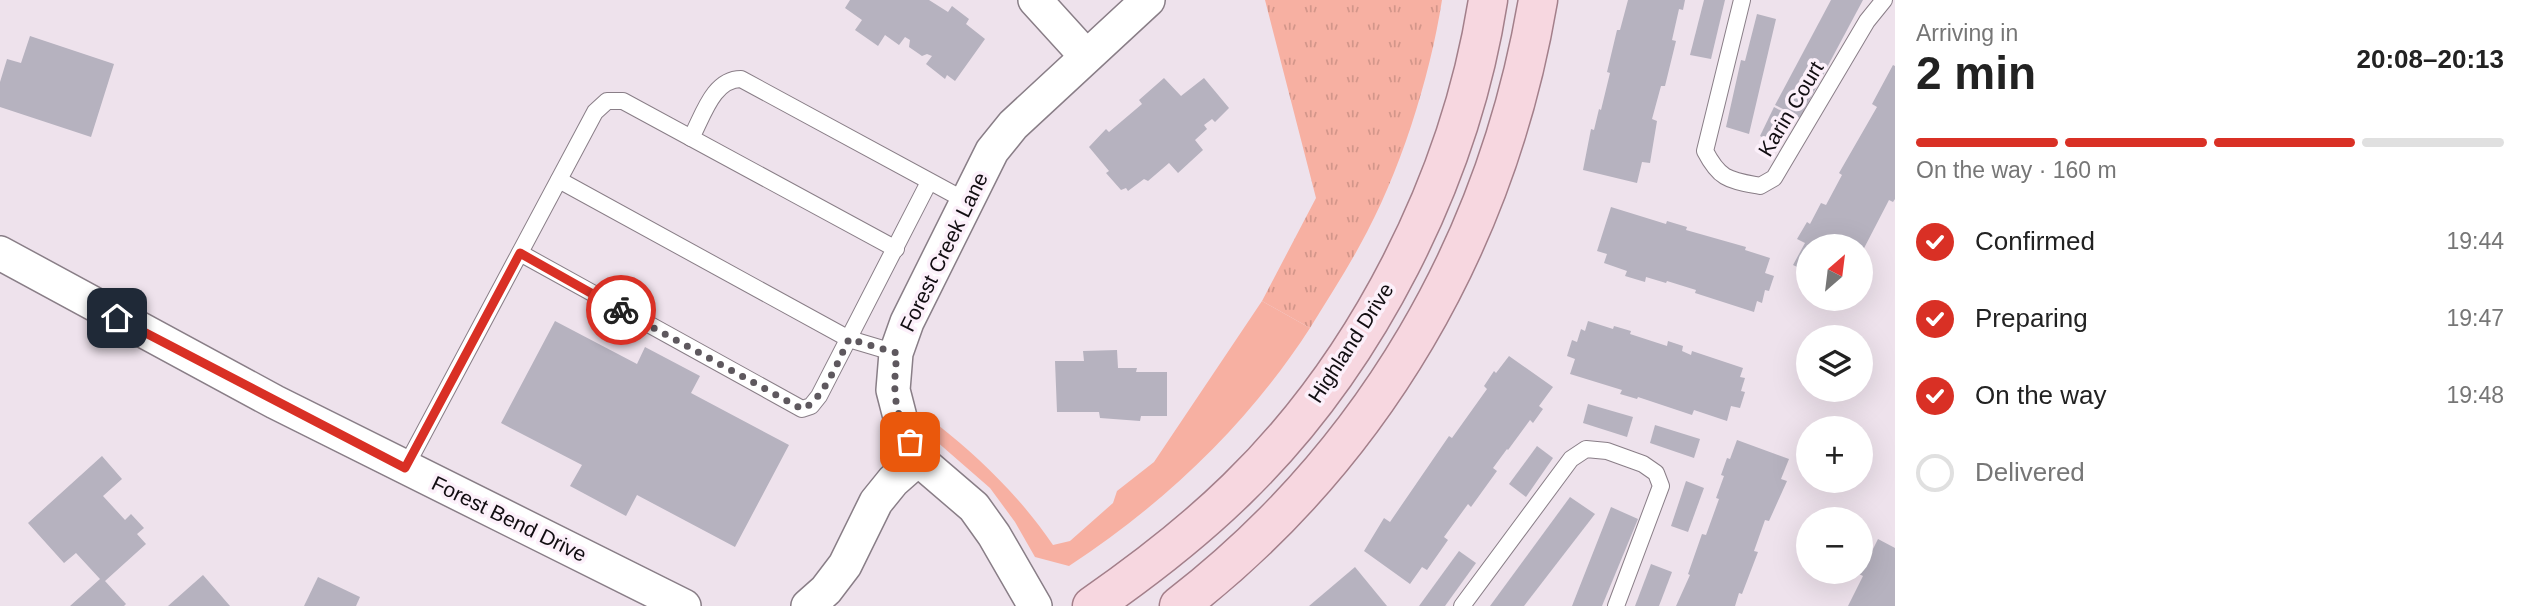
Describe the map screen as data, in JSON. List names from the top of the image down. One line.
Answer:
{"streets":{"main road":["Highland Drive"],"street":["Forest Creek Lane","Forest Bend Drive"],"lane":["Karin Court"]},"north":"top right","page":{"heading":["2 min","Arriving in","20:08–20:13"],"bar":"On the way · 160 m","list":[["Confirmed","19:44"],["Preparing","19:47"],["On the way","19:48"],"Delivered"],"map_buttons":["+","−"]}}
